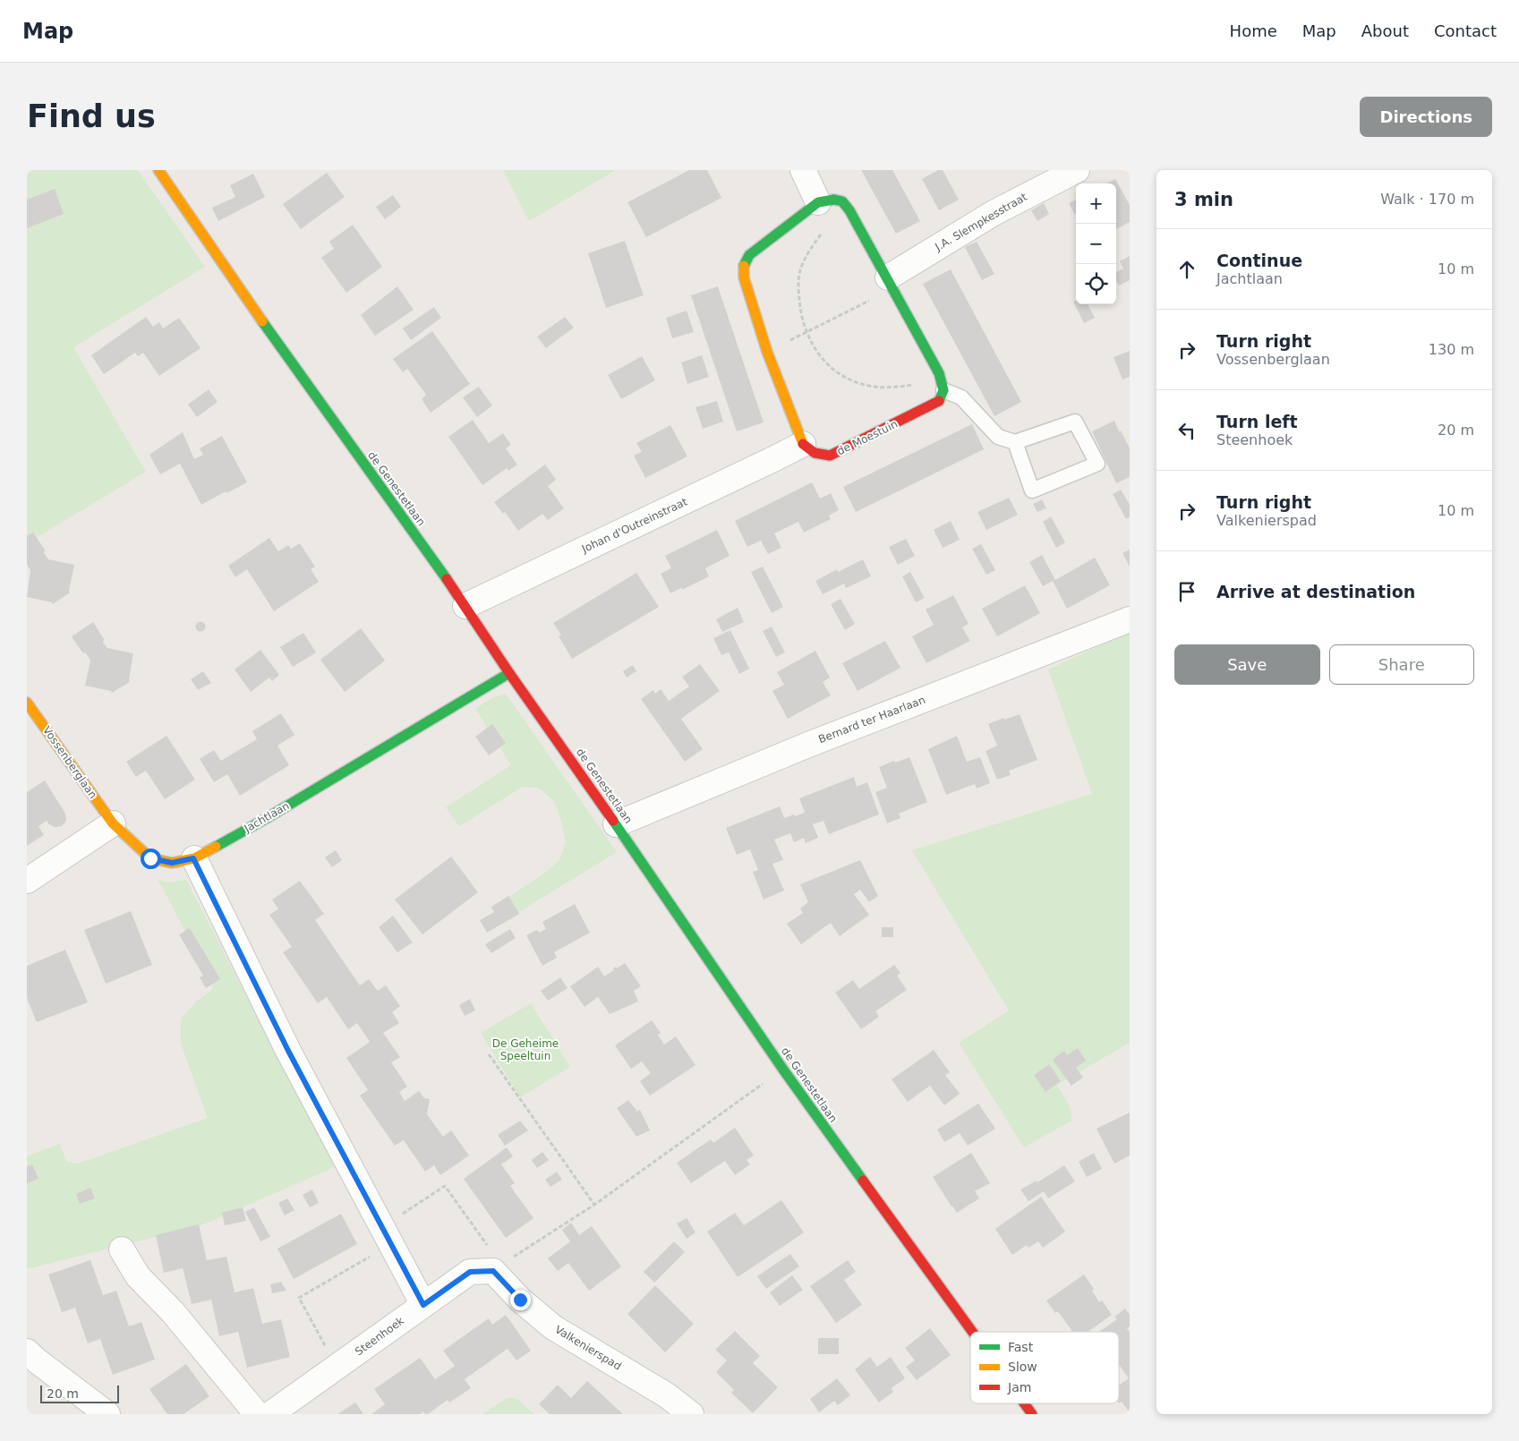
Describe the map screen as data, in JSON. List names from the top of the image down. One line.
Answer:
{"streets":{"street":["J.A. Slempkesstraat","de Moestuin","de Genestetlaan","Johan d'Outreinstraat","Bernard ter Haarlaan","Vossenberglaan","Jachtlaan","Steenhoek","Valkenierspad"]},"crossings":[["de Moestuin","Johan d'Outreinstraat"],["de Genestetlaan","Johan d'Outreinstraat"],["de Genestetlaan","Bernard ter Haarlaan"],["de Genestetlaan","Jachtlaan"],["Vossenberglaan","Jachtlaan"],["Steenhoek","Valkenierspad"]],"parks":["De Geheime Speeltuin"],"legend":["Fast","Slow","Jam"],"scale_bar":"20 m","page":{"header":"Map","nav":["Home","Map","About","Contact"],"buttons":["Directions",["Save","Share"]],"title":"Find us","heading":["3 min","Walk · 170 m"],"map_buttons":["+","−"],"list":[["Continue","Jachtlaan","10 m"],["Turn right","Vossenberglaan","130 m"],["Turn left","Steenhoek","20 m"],["Turn right","Valkenierspad","10 m"],"Arrive at destination"],"scale":"20 m"}}
